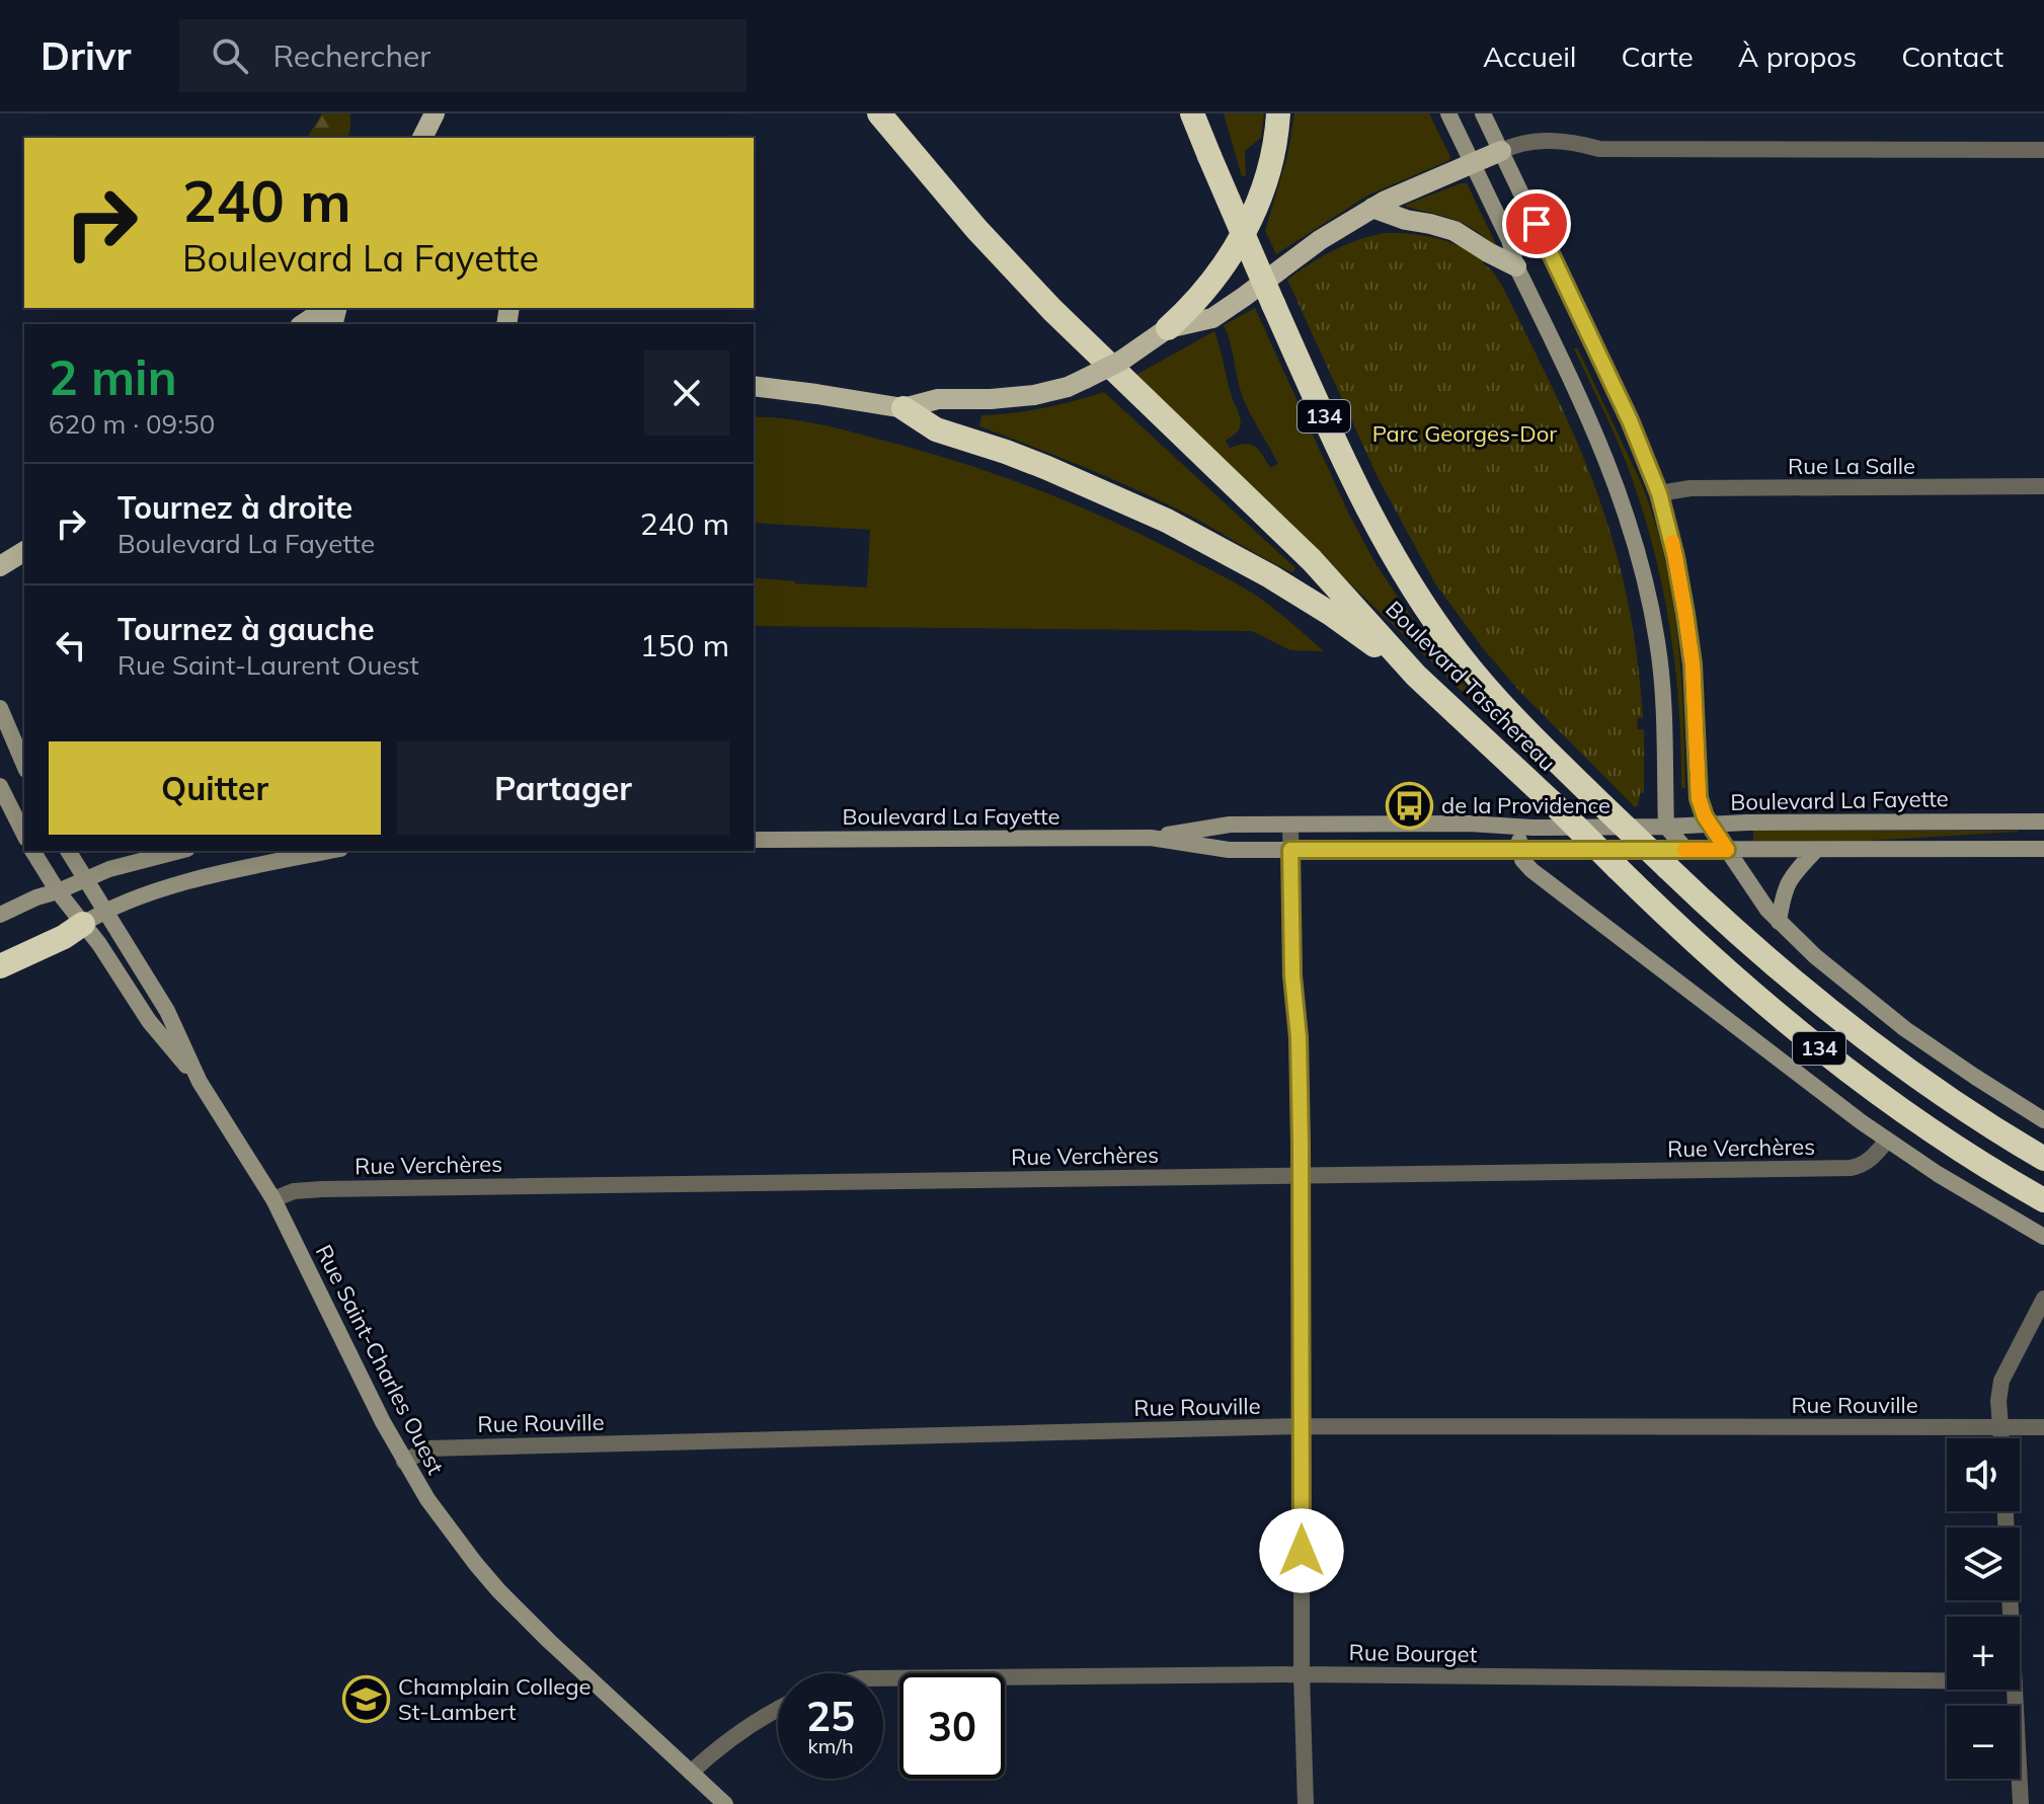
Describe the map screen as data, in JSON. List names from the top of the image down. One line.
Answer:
{"streets":{"highway":["134","Boulevard Taschereau"],"street":["Rue La Salle","Boulevard La Fayette","Rue Verchères","Rue Saint-Charles Ouest","Rue Rouville","Rue Bourget"]},"crossings":[["Rue Verchères","Rue Saint-Charles Ouest"],["Rue Saint-Charles Ouest","Rue Rouville"]],"parks":["Parc Georges-Dor"],"places":{"bus stop":["de la Providence"],"school or university":["Champlain College St-Lambert"]},"page":{"header":"Drivr","search":"Rechercher","nav":["Accueil","Carte","À propos","Contact"],"turn":["240 m","Boulevard La Fayette"],"heading":["2 min","620 m · 09:50"],"list":[{"name":"Tournez à droite","note":"Boulevard La Fayette","value":"240 m"},{"name":"Tournez à gauche","note":"Rue Saint-Laurent Ouest","value":"150 m"}],"buttons":["Quitter","Partager"],"map_buttons":["+","−"],"speed":"25 km/h","limit":"30"}}
